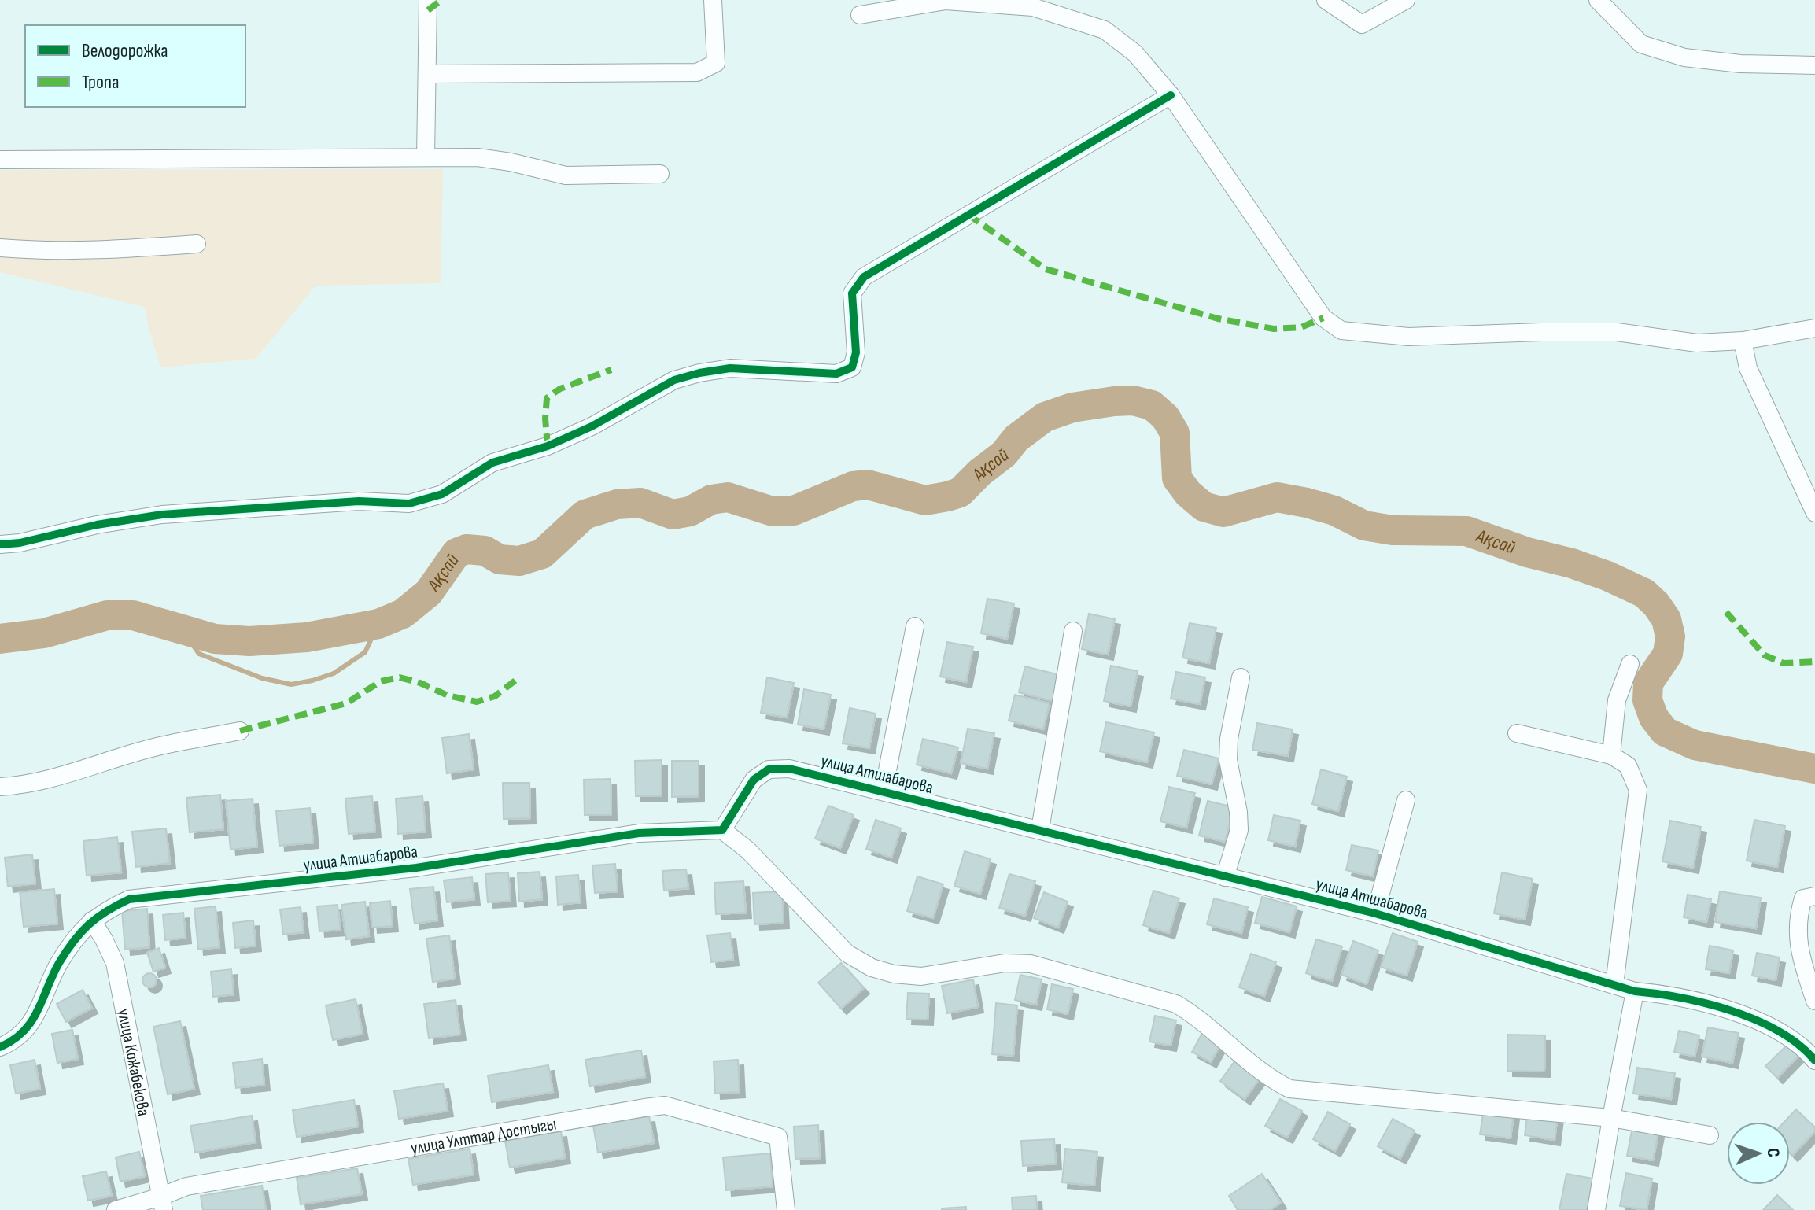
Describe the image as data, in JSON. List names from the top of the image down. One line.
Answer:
{"streets":{"street":["улица Атшабарова","улица Кожабекова","улица Улттар Достыгы"]},"crossings":[["улица Атшабарова","улица Кожабекова"],["улица Кожабекова","улица Улттар Достыгы"]],"water":["Ақсай"],"legend":["Велодорожка","Тропа"],"north":"right"}
